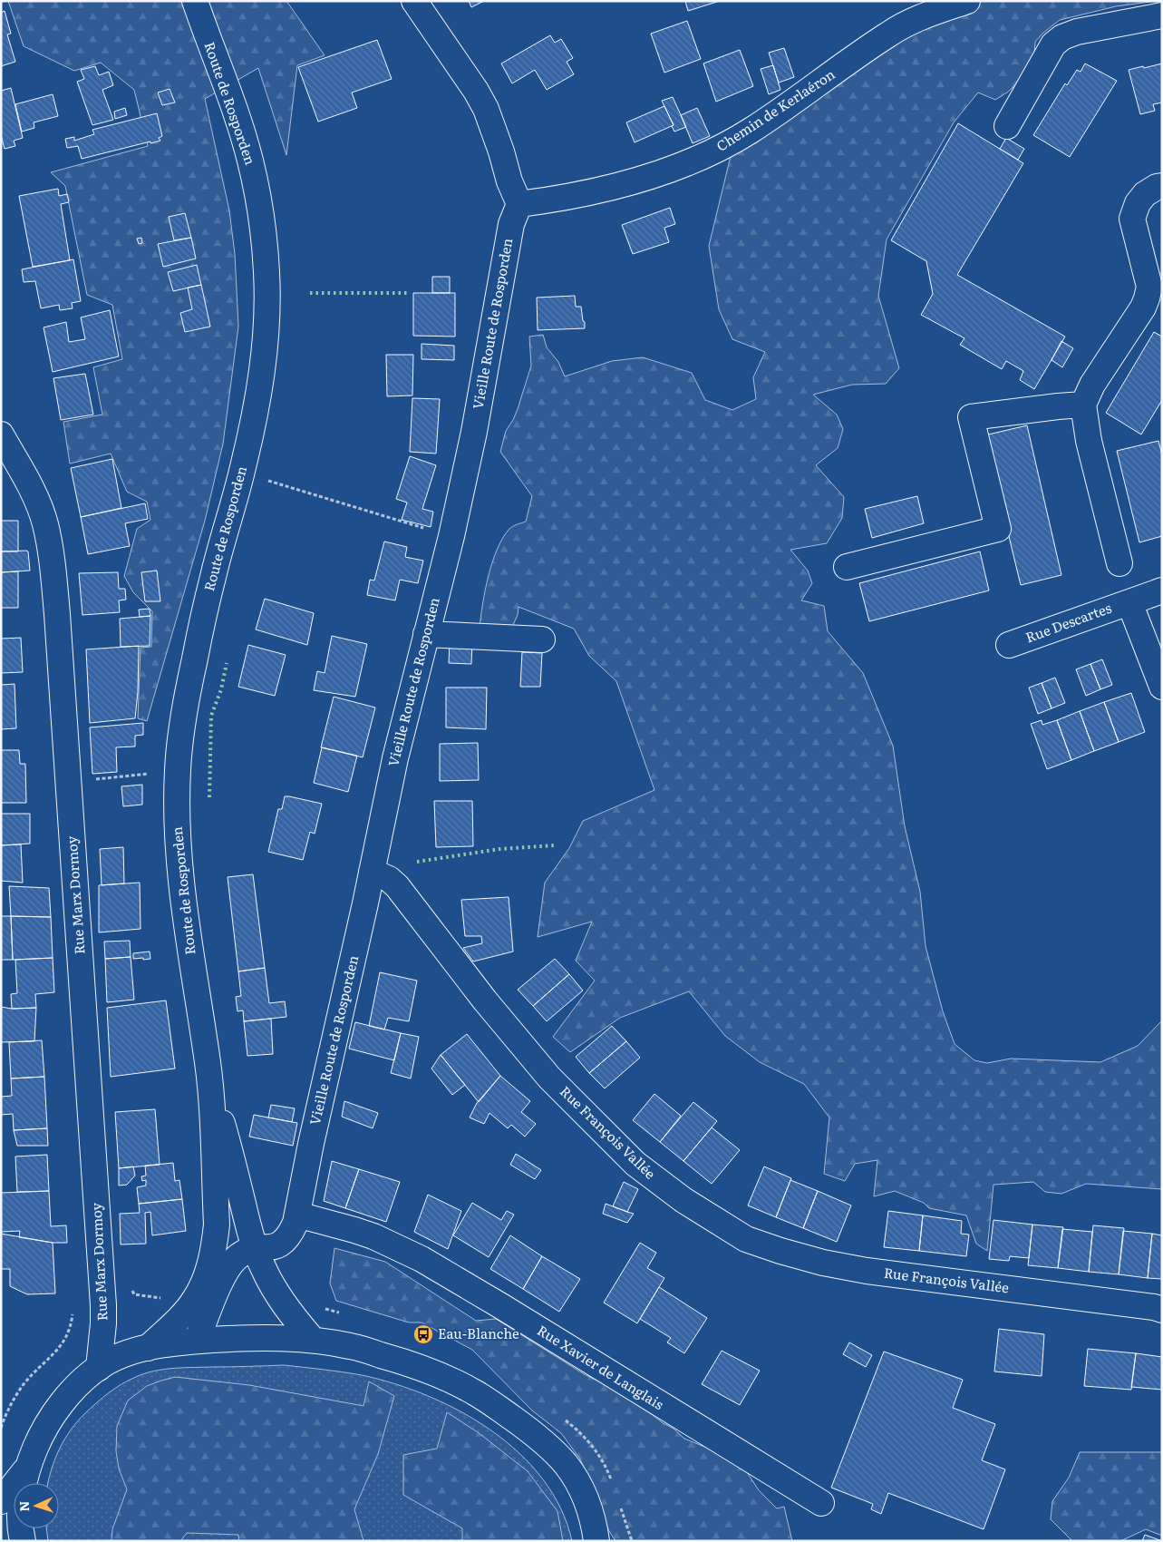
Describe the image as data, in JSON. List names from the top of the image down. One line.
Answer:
{"streets":{"street":["Route de Rosporden","Chemin de Kerlaéron","Vieille Route de Rosporden","Rue Descartes","Rue Marx Dormoy","Rue François Vallée","Rue Xavier de Langlais"]},"crossings":[["Route de Rosporden","Vieille Route de Rosporden"],["Chemin de Kerlaéron","Vieille Route de Rosporden"],["Vieille Route de Rosporden","Rue François Vallée"],["Vieille Route de Rosporden","Rue Xavier de Langlais"]],"places":{"bus stop":["Eau-Blanche"]},"north":"left"}
